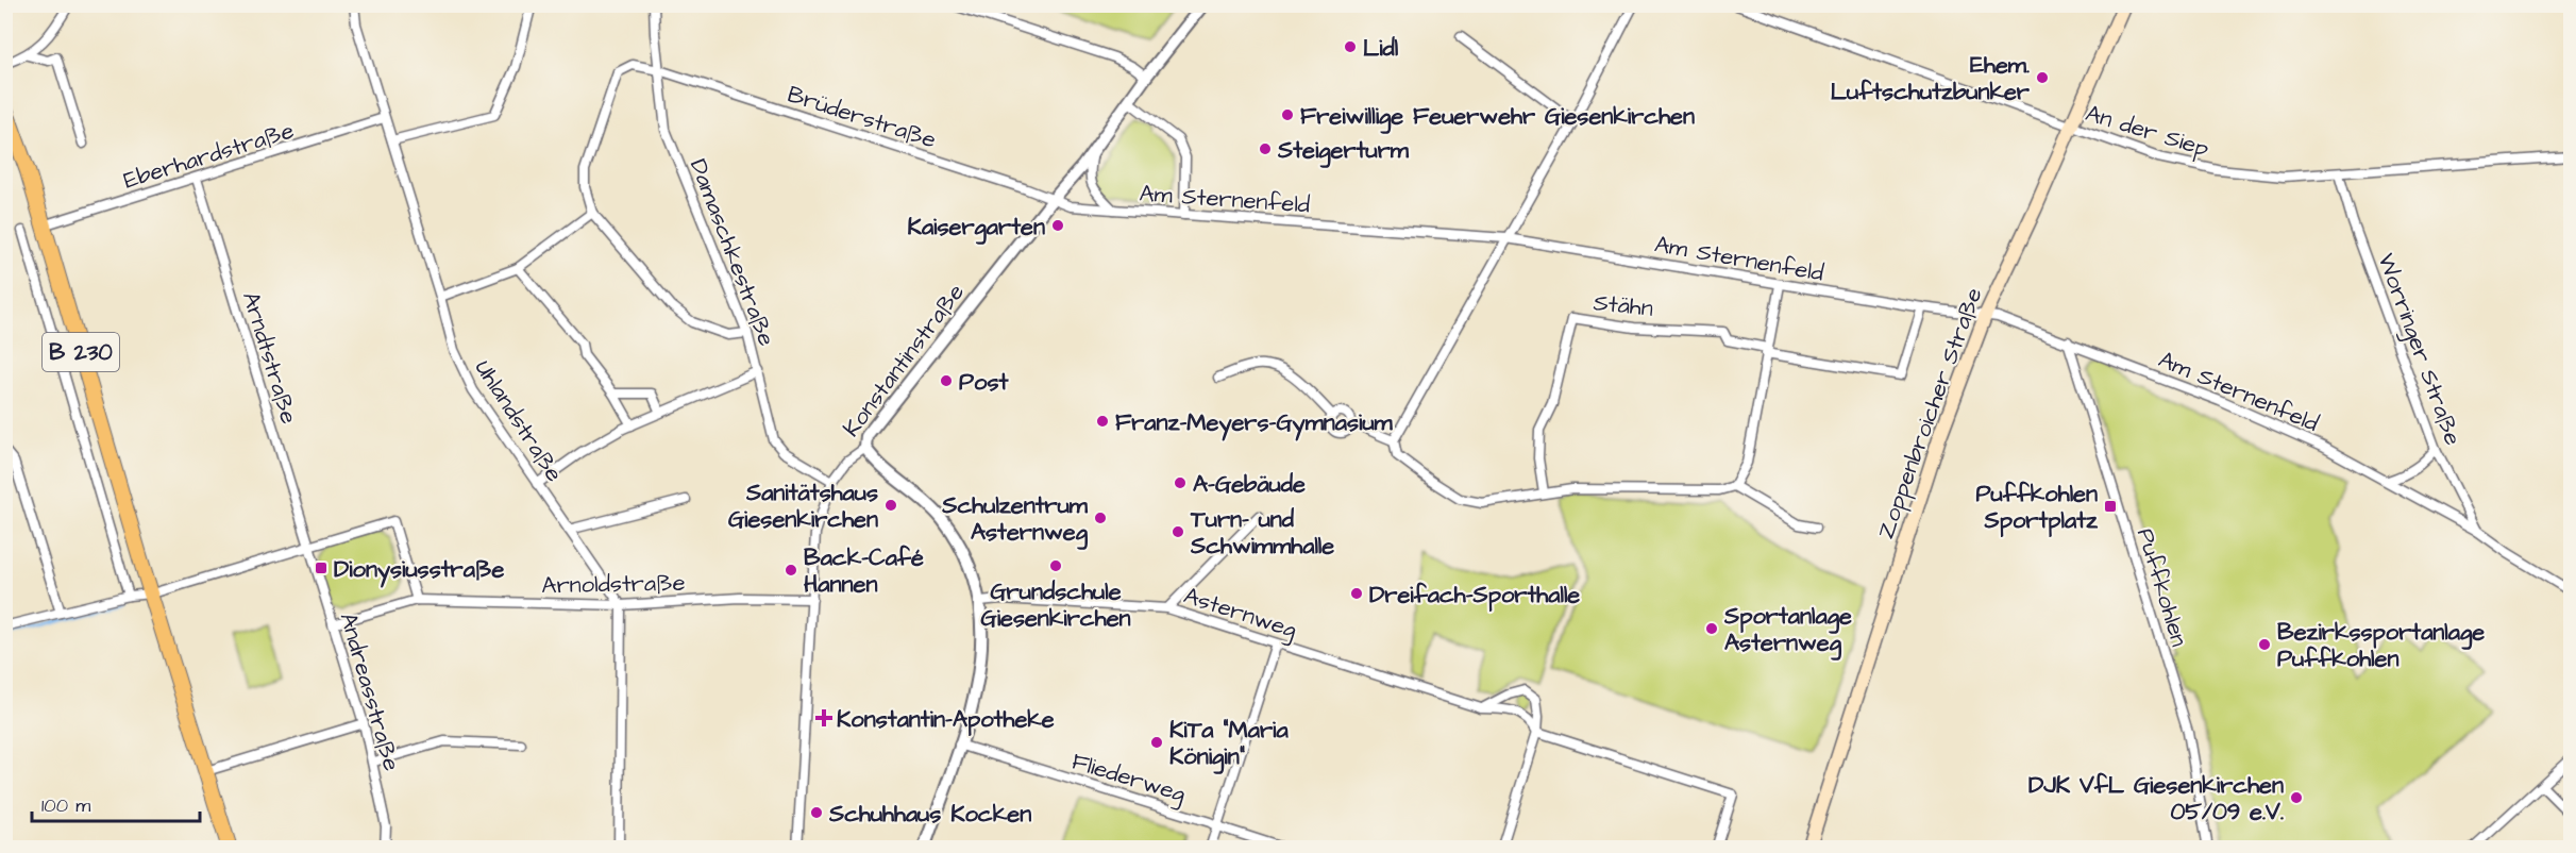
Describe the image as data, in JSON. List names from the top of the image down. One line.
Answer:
{"streets":{"main road":["B 230","Zoppenbroicher Straße"],"street":["Brüderstraße","An der Siep","Eberhardstraße","Am Sternenfeld","Damaschkestraße","Stähn","Worringer Straße","Arndtstraße","Konstantinstraße","Uhlandstraße","Arnoldstraße","Puffkohlen","Asternweg","Andreasstraße","Fliederweg"]},"crossings":[["Brüderstraße","Am Sternenfeld"],["Brüderstraße","Damaschkestraße"],["Brüderstraße","Konstantinstraße"],["An der Siep","Worringer Straße"],["An der Siep","Zoppenbroicher Straße"],["Eberhardstraße","B 230"],["Eberhardstraße","Arndtstraße"],["Eberhardstraße","Uhlandstraße"],["Am Sternenfeld","Worringer Straße"],["Am Sternenfeld","Konstantinstraße"],["Am Sternenfeld","Zoppenbroicher Straße"],["Am Sternenfeld","Puffkohlen"],["Damaschkestraße","Konstantinstraße"],["Arndtstraße","Andreasstraße"],["Konstantinstraße","Arnoldstraße"],["Uhlandstraße","Arnoldstraße"],["Arnoldstraße","Andreasstraße"]],"places":{"other":["Lidl","Ehem. Luftschutzbunker","Freiwillige Feuerwehr Giesenkirchen","Steigerturm","Kaisergarten","Post","Franz-Meyers-Gymnasium","A-Gebäude","Sanitätshaus Giesenkirchen","Schulzentrum Asternweg","Turn- und Schwimmhalle","Grundschule Giesenkirchen","Back-Café Hannen","Dreifach-Sporthalle","Sportanlage Asternweg","Bezirkssportanlage Puffkohlen","KiTa \"Maria Königin\"","DJK VfL Giesenkirchen 05/09 e.V.","Schuhhaus Kocken"],"transit":["Puffkohlen Sportplatz","Dionysiusstraße"],"health":["Konstantin-Apotheke"]},"scale_bar":"100 m"}
